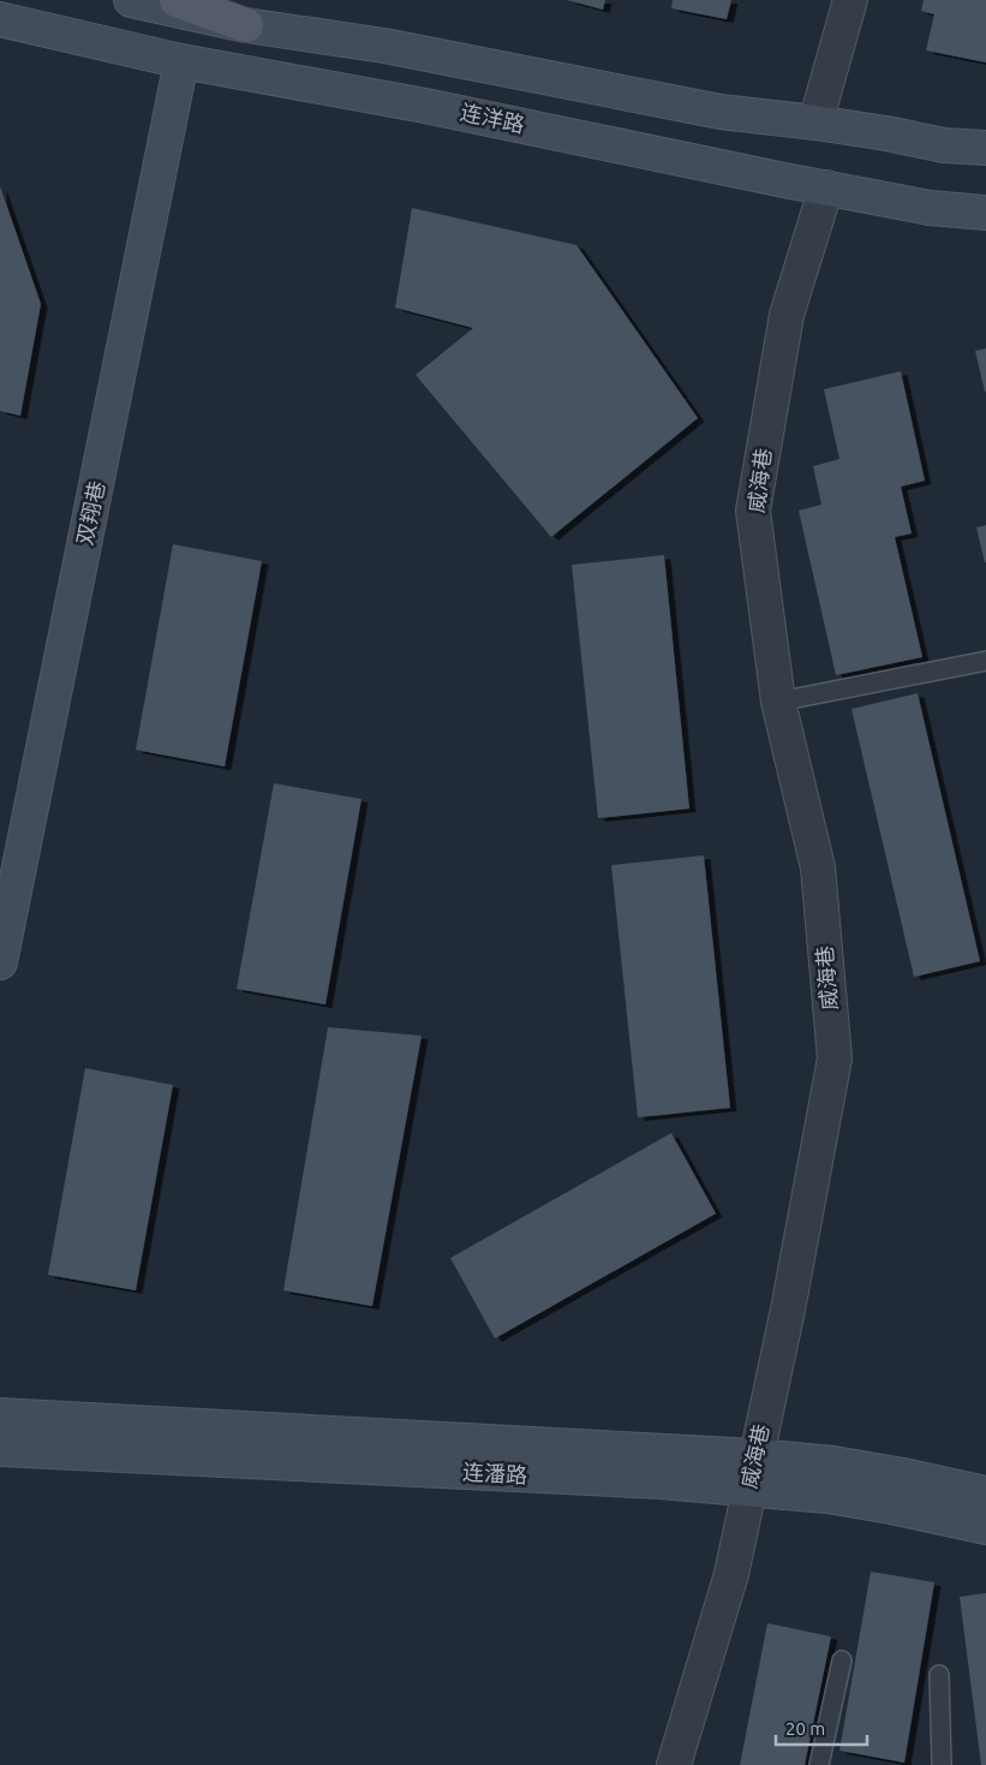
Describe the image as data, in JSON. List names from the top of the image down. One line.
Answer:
{"streets":{"main road":["连洋路","双翔巷","连潘路"],"street":["威海巷"]},"crossings":[["连洋路","威海巷"],["连洋路","双翔巷"],["威海巷","连潘路"]],"scale_bar":"20 m"}
